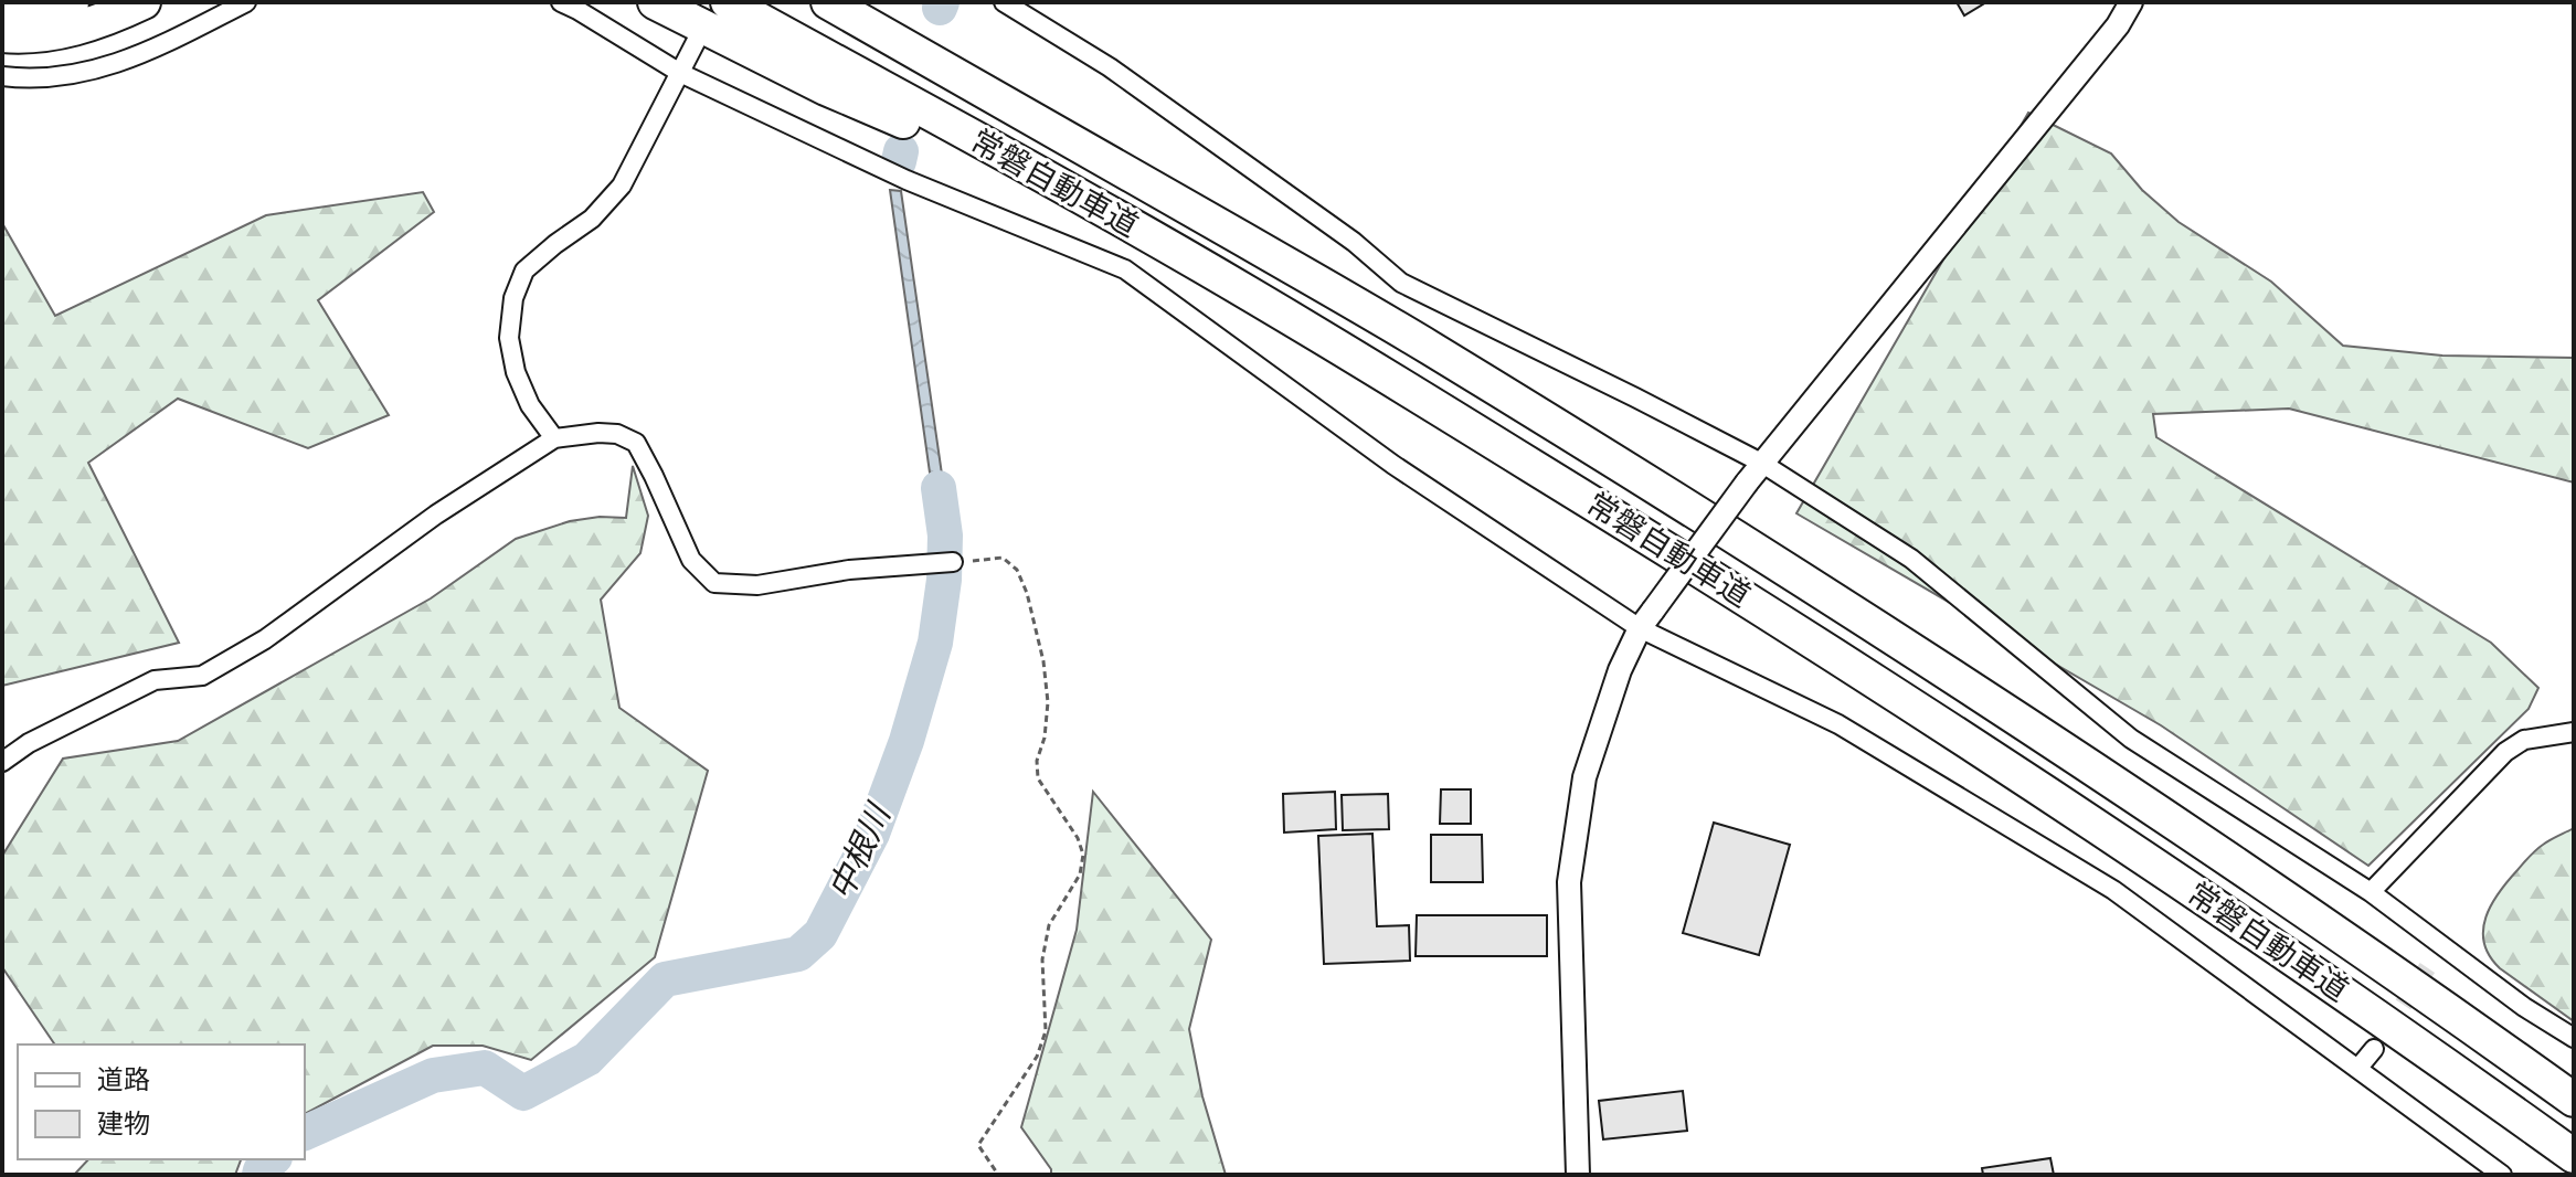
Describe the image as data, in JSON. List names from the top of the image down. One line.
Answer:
{"streets":{"highway":["常磐自動車道"]},"water":["中根川"],"legend":["道路","建物"]}
